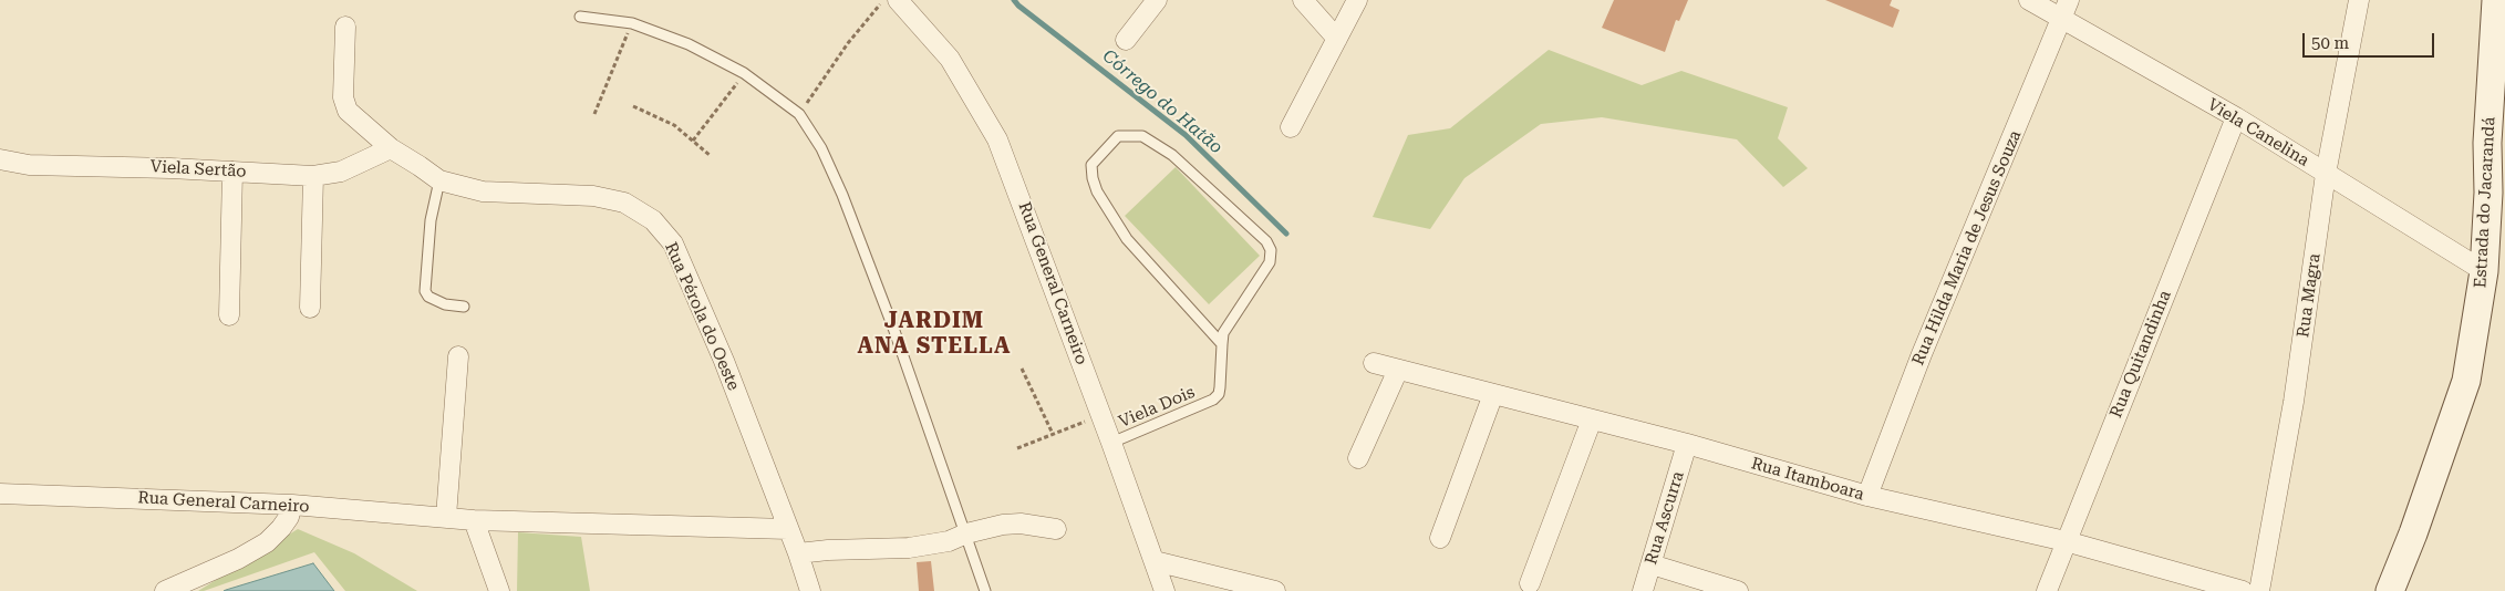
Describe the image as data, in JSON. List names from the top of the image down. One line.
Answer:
{"streets":{"main road":["Estrada do Jacarandá"],"street":["Viela Canelina","Viela Sertão","Rua Hilda Maria de Jesus Souza","Rua General Carneiro","Rua Magra","Rua Pérola do Oeste","Rua Quitandinha","Rua Itamboara","Rua Ascurra"],"lane":["Viela Dois"]},"crossings":[["Viela Canelina","Estrada do Jacarandá"],["Viela Canelina","Rua Hilda Maria de Jesus Souza"],["Viela Canelina","Rua Magra"],["Viela Canelina","Rua Quitandinha"],["Rua Hilda Maria de Jesus Souza","Rua Itamboara"],["Rua General Carneiro","Rua Pérola do Oeste"],["Rua General Carneiro","Viela Dois"],["Rua Quitandinha","Rua Itamboara"],["Rua Itamboara","Rua Ascurra"]],"districts":["JARDIM ANA STELLA"],"water":["Córrego do Hatão"],"scale_bar":"50 m"}
